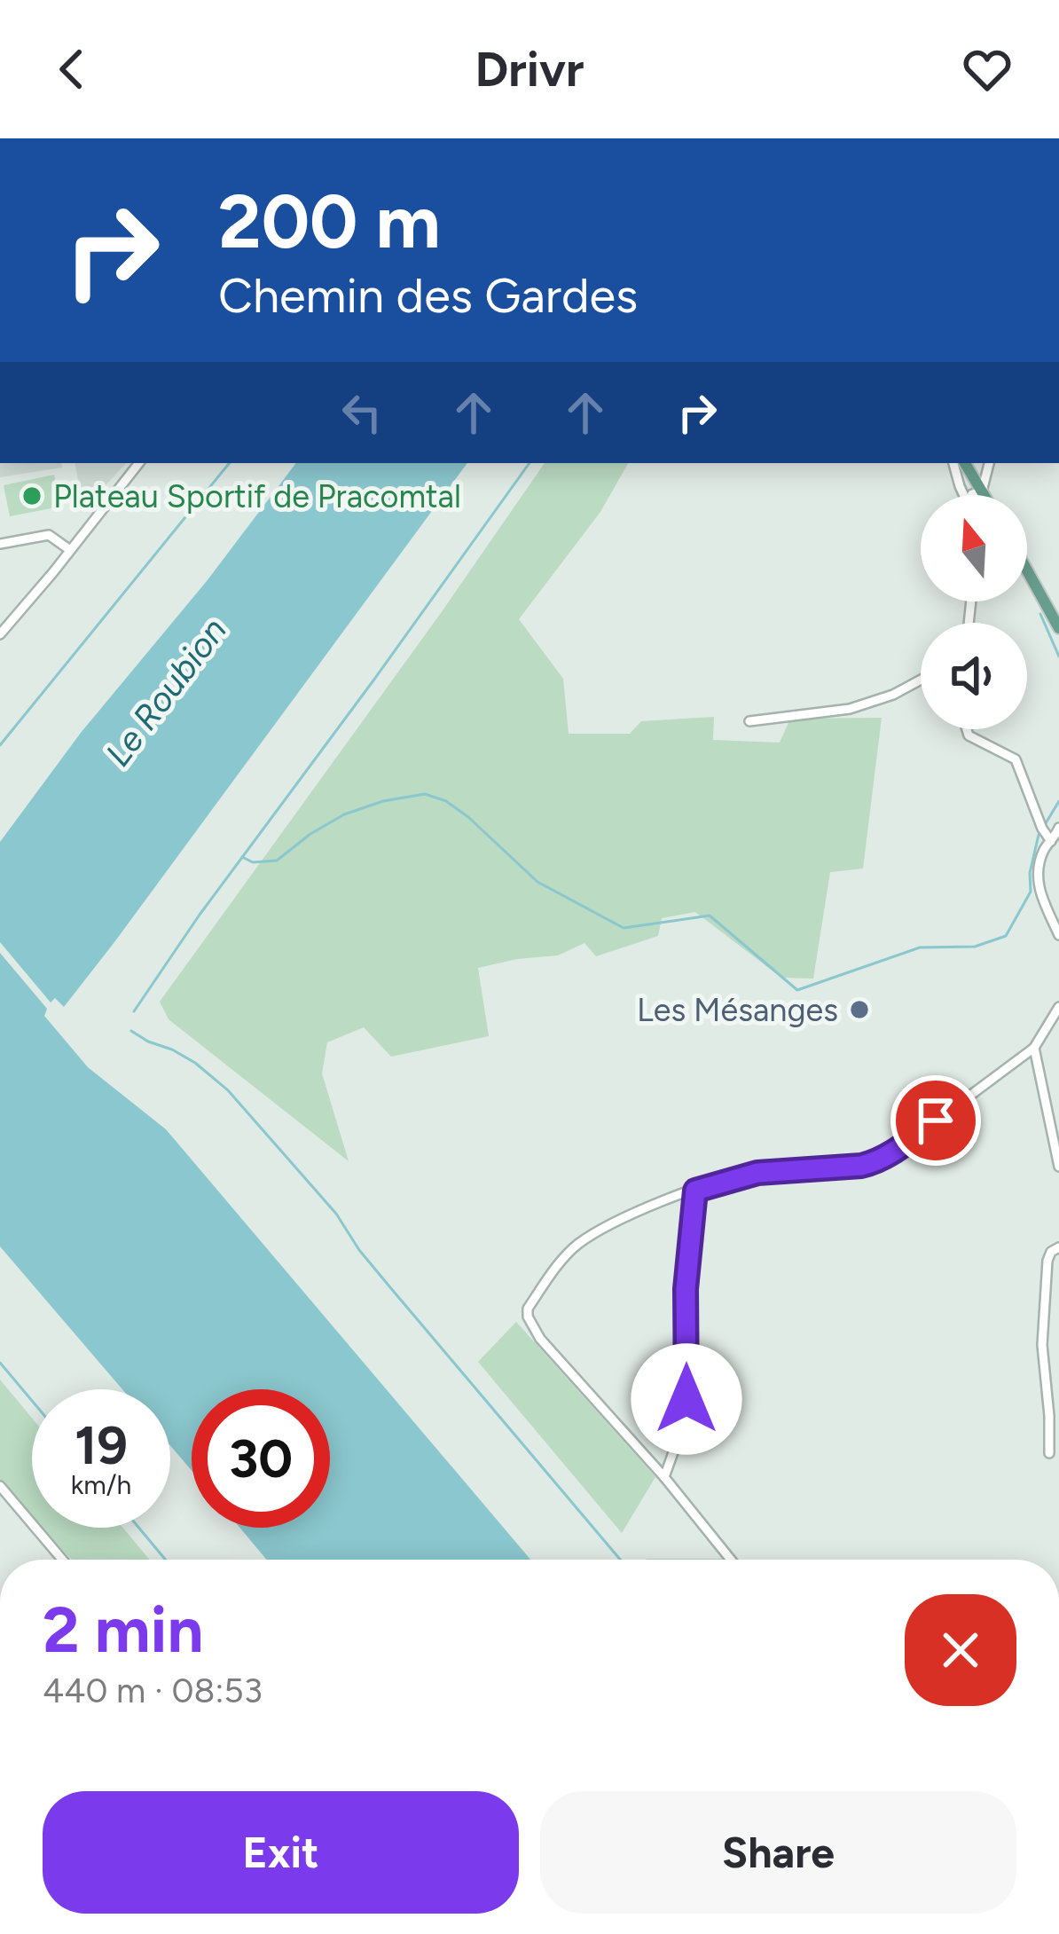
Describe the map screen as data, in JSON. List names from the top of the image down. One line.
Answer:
{"water":["Le Roubion"],"places":["Plateau Sportif de Pracomtal","Les Mésanges"],"north":"top","page":{"header":"Drivr","turn":["200 m","Chemin des Gardes"],"speed":"19 km/h","limit":"30","heading":["2 min","440 m · 08:53"],"buttons":["Exit","Share"]}}
